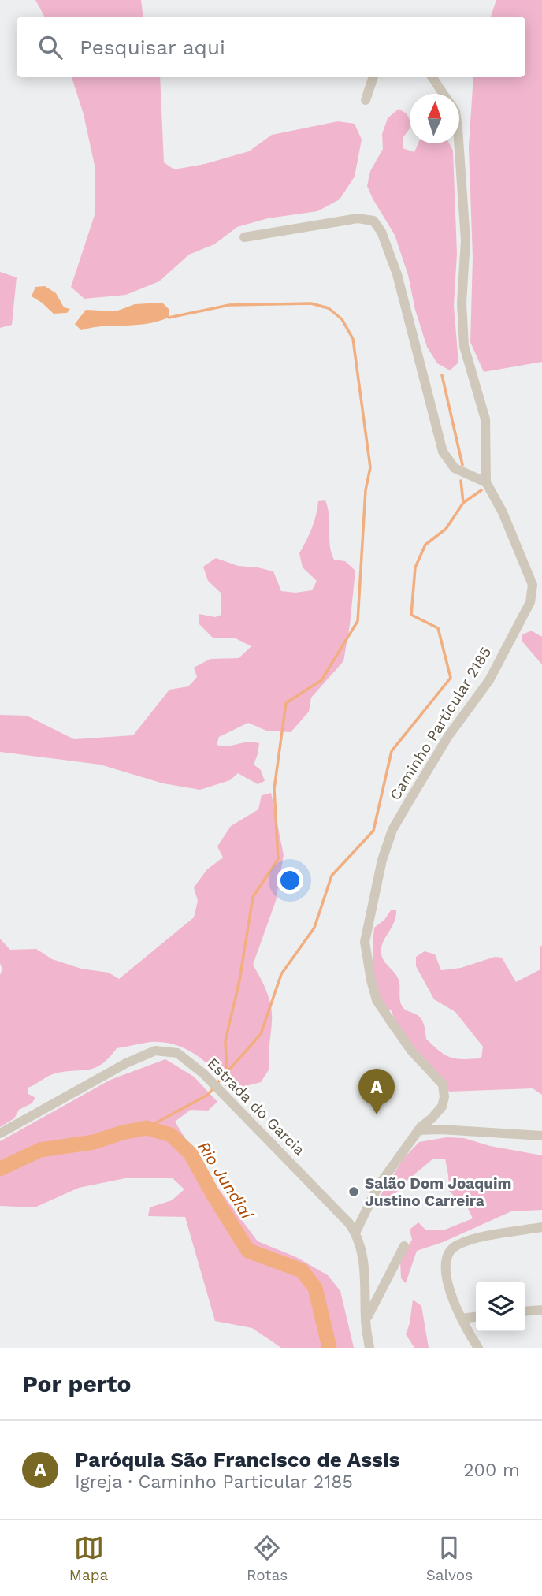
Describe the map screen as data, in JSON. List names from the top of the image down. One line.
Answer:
{"streets":{"street":["Caminho Particular 2185","Estrada do Garcia"]},"water":["Rio Jundiaí"],"places":["Salão Dom Joaquim Justino Carreira"],"north":"top","page":{"search":"Pesquisar aqui","pins":"A","heading":"Por perto","list":[{"mark":"A","name":"Paróquia São Francisco de Assis","note":"Igreja · Caminho Particular 2185","value":"200 m"}],"nav":["Mapa","Rotas","Salvos"]}}
